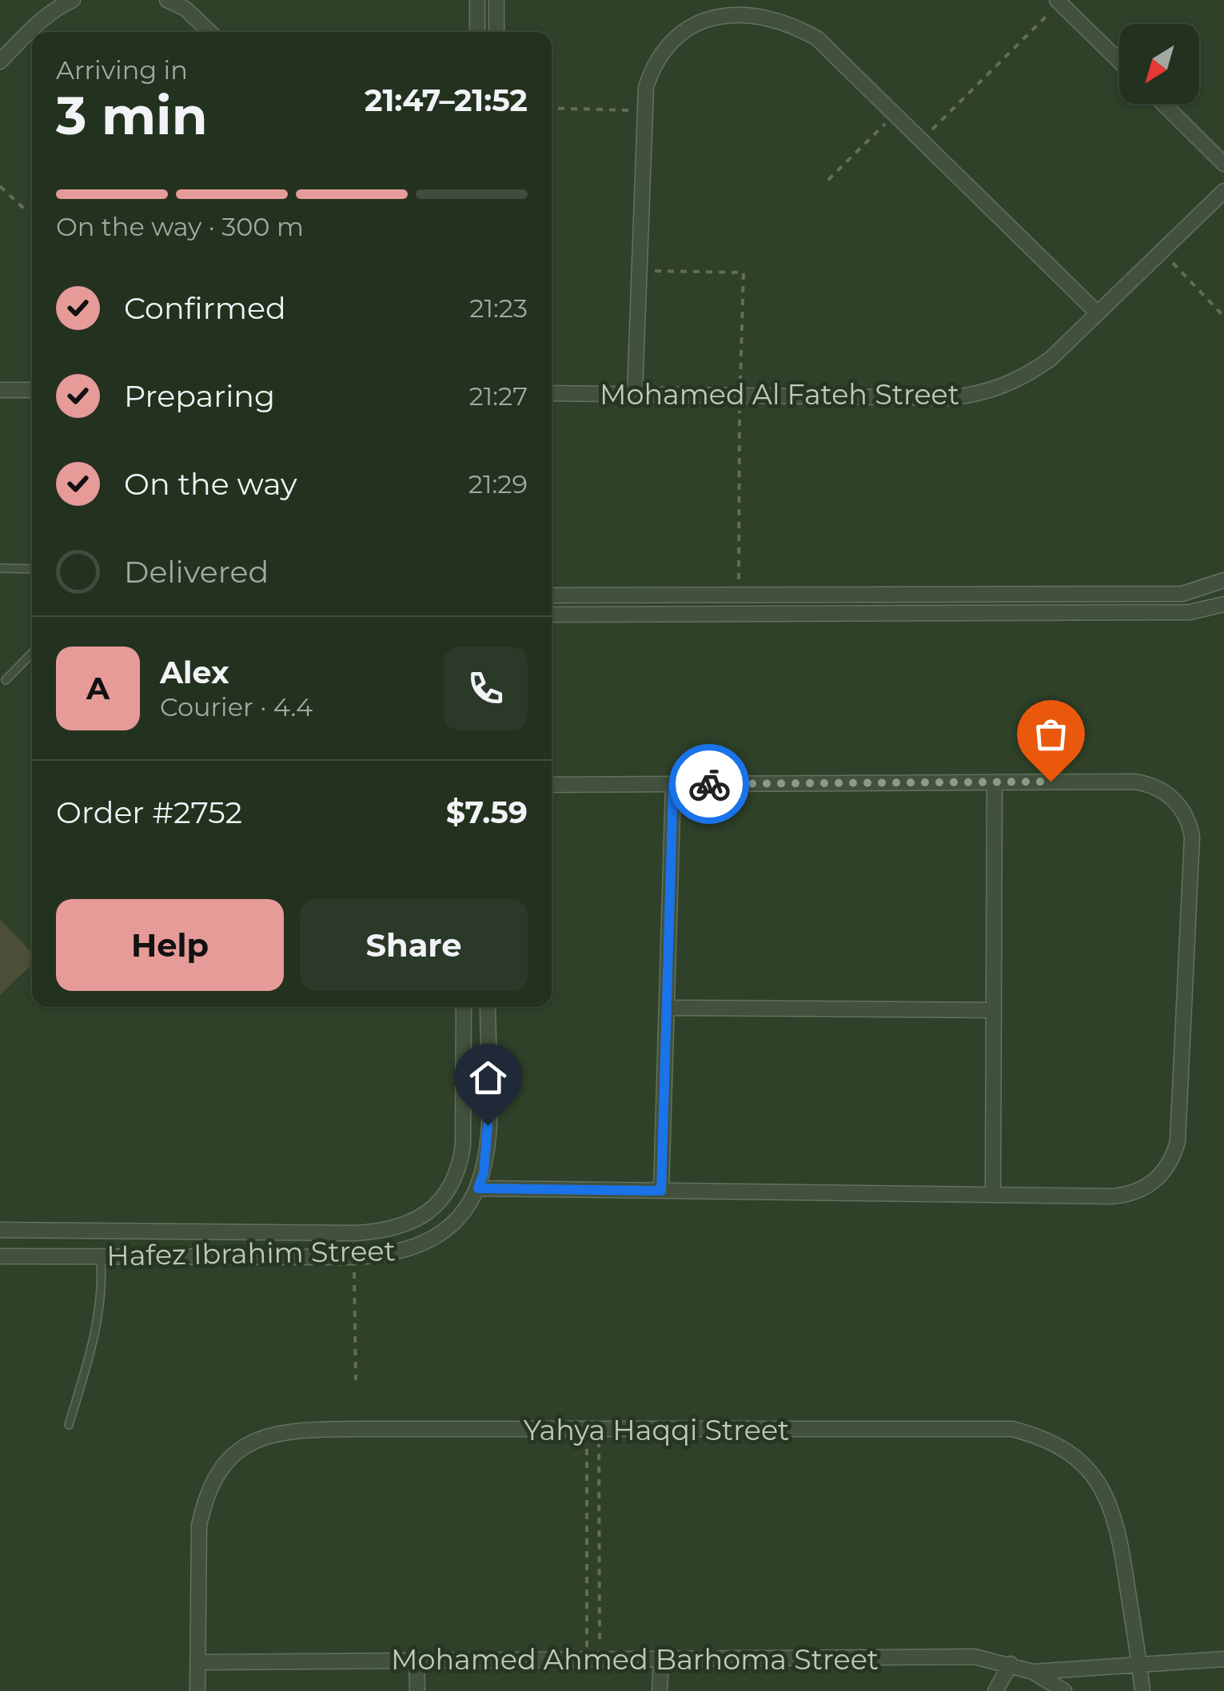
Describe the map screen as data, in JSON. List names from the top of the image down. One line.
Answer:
{"streets":{"street":["Mohamed Al Fateh Street","Hafez Ibrahim Street","Yahya Haqqi Street","Mohamed Ahmed Barhoma Street"]},"crossings":[["Yahya Haqqi Street","Mohamed Ahmed Barhoma Street"]],"north":"bottom left","page":{"heading":["3 min","Arriving in","21:47–21:52"],"panel":["Alex","Courier · 4.4","Order #2752","$7.59"],"bar":"On the way · 300 m","list":[["Confirmed","21:23"],["Preparing","21:27"],["On the way","21:29"],"Delivered"],"round":"A","buttons":["Help","Share"]}}
